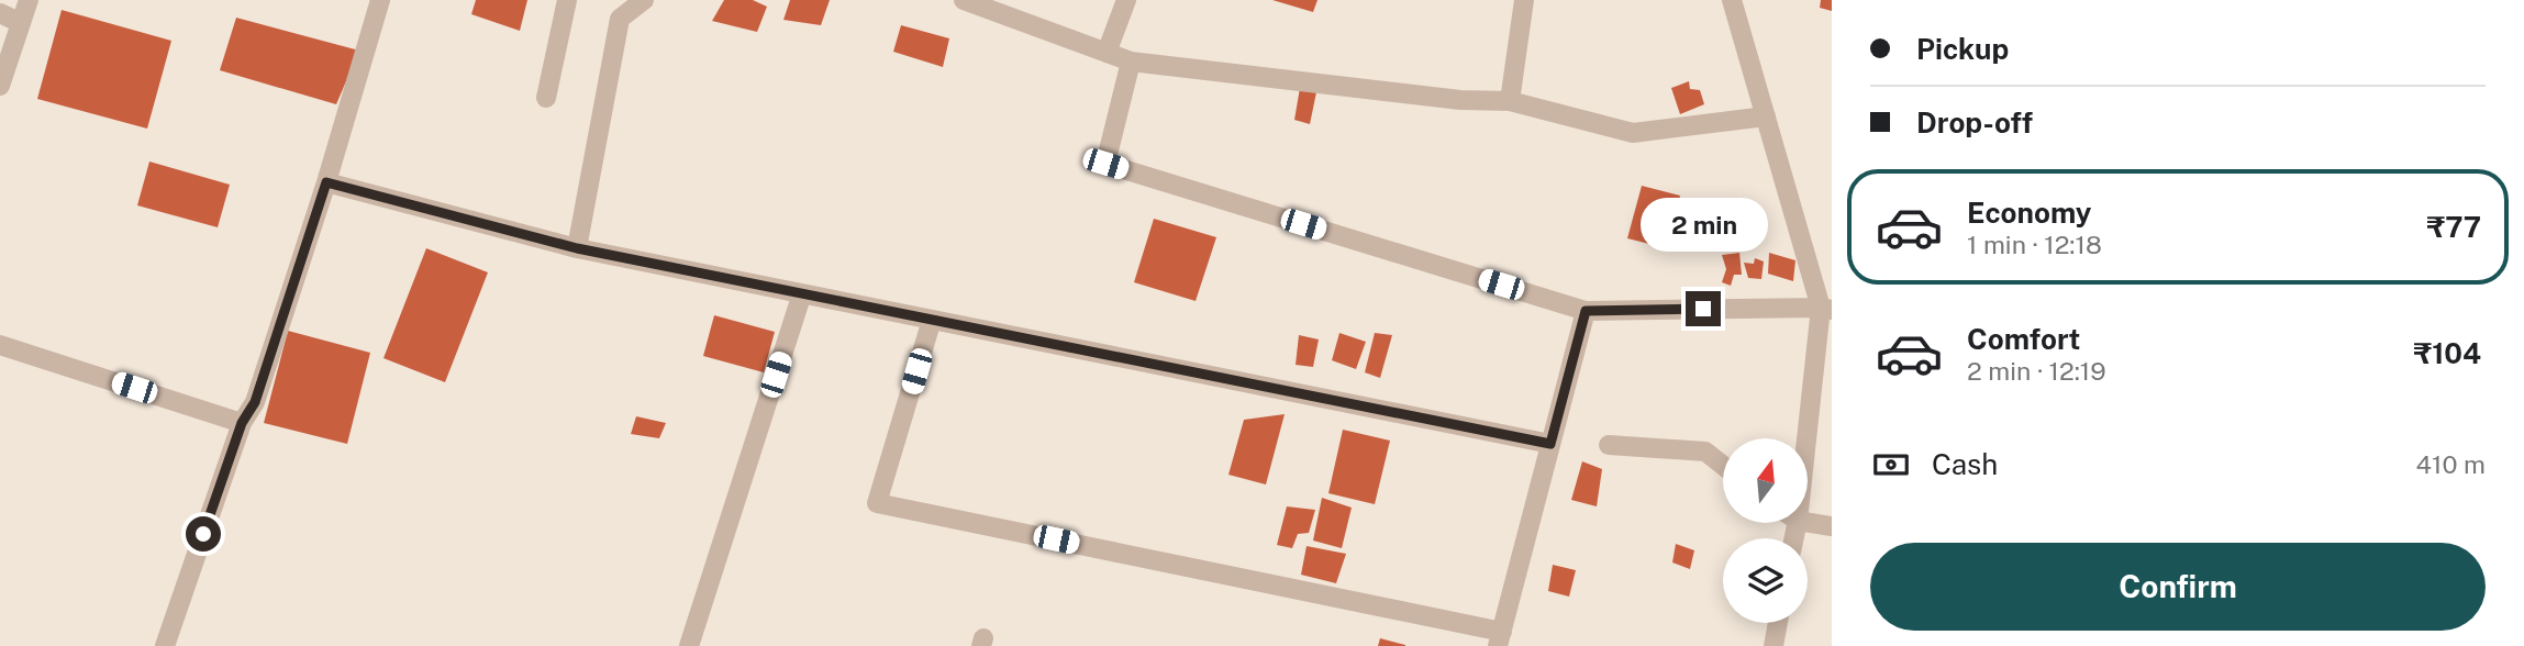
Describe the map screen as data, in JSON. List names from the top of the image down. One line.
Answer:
{"north":"top","page":{"banner":["Pickup","Drop-off"],"list":[{"name":"Economy","note":"1 min · 12:18","value":"₹77"},{"name":"Comfort","note":"2 min · 12:19","value":"₹104"}],"bubble":"2 min","pay":["Cash","410 m"],"buttons":"Confirm"}}
